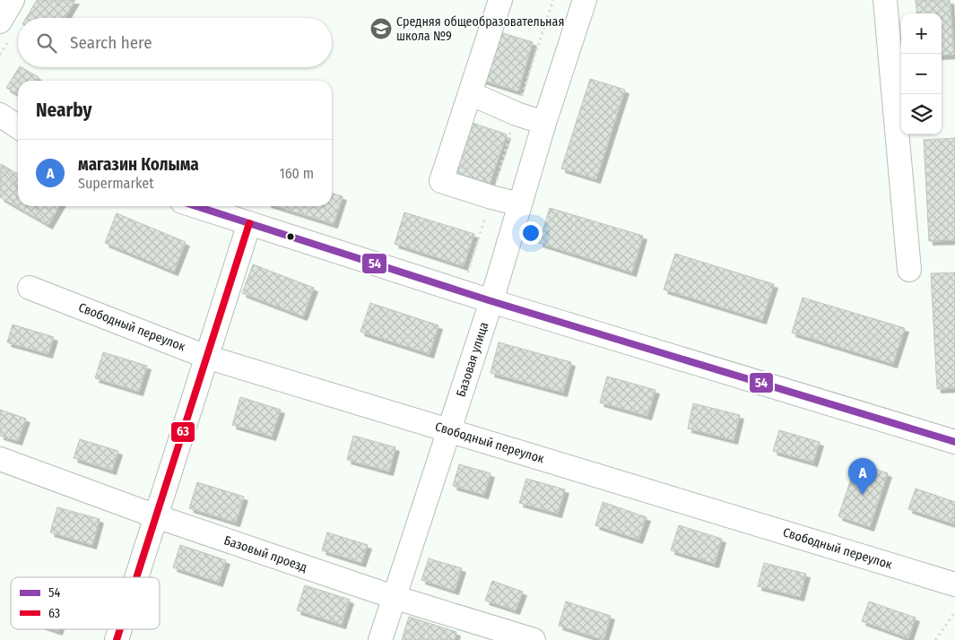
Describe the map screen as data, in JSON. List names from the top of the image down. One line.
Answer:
{"streets":{"street":["Свободный переулок","Базовая улица","Базовый проезд"]},"crossings":[["Свободный переулок","Базовая улица"],["Базовая улица","Базовый проезд"]],"places":{"school or university":["Средняя общеобразовательная школа №9"]},"lines":["transit line 54","transit line 63"],"legend":["54","63"],"page":{"map_buttons":["+","−"],"search":"Search here","heading":"Nearby","list":[{"mark":"A","name":"магазин Колыма","note":"Supermarket","value":"160 m"}],"pins":"A"}}
